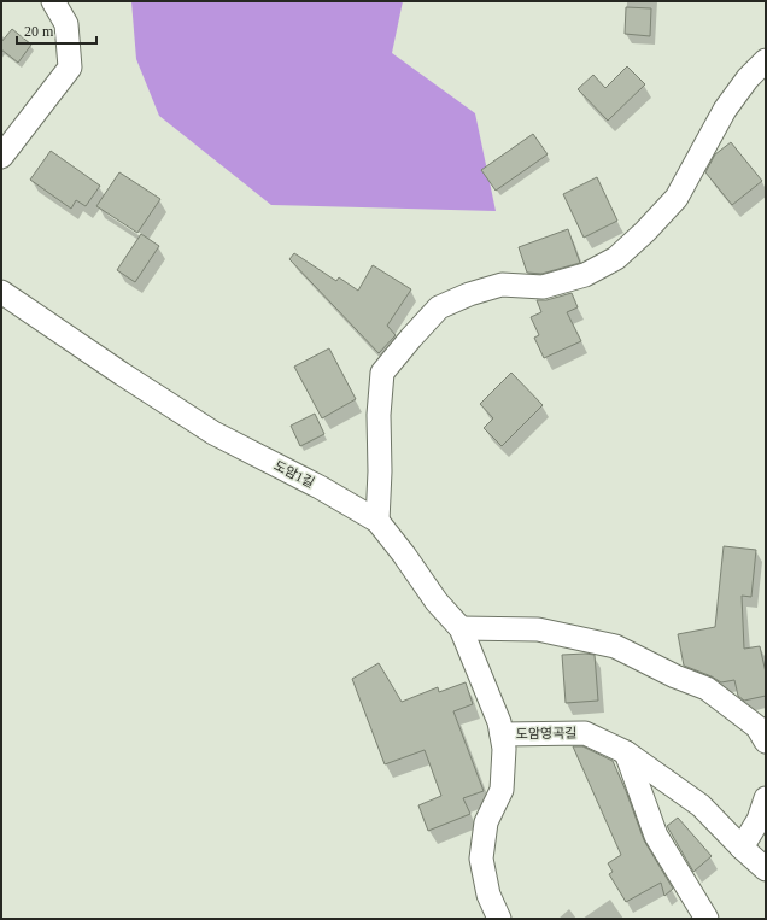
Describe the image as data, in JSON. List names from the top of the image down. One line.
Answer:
{"streets":{"street":["도암1길","도암영곡길"]},"crossings":[["도암1길","도암영곡길"]],"scale_bar":"20 m"}
